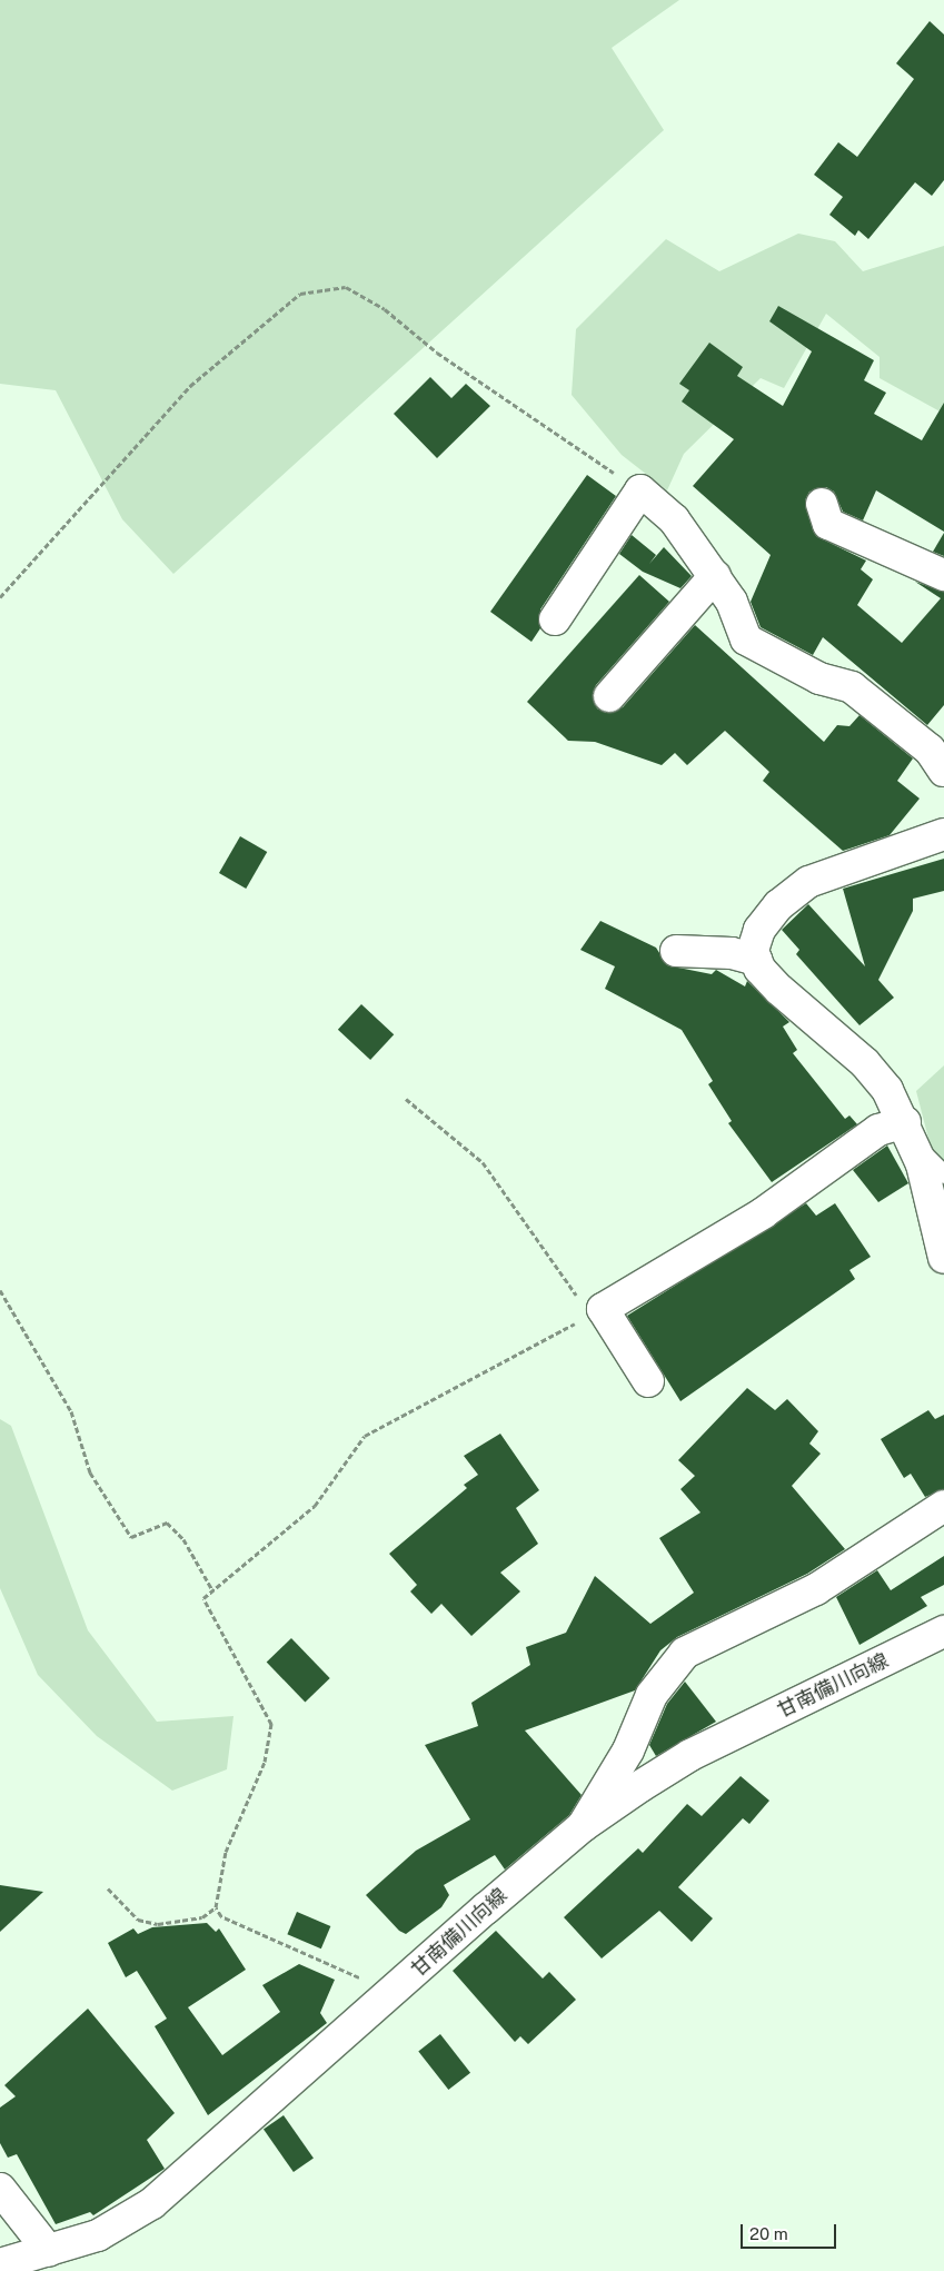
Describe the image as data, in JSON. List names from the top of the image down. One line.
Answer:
{"streets":{"street":["甘南備川向線"]},"scale_bar":"20 m"}
